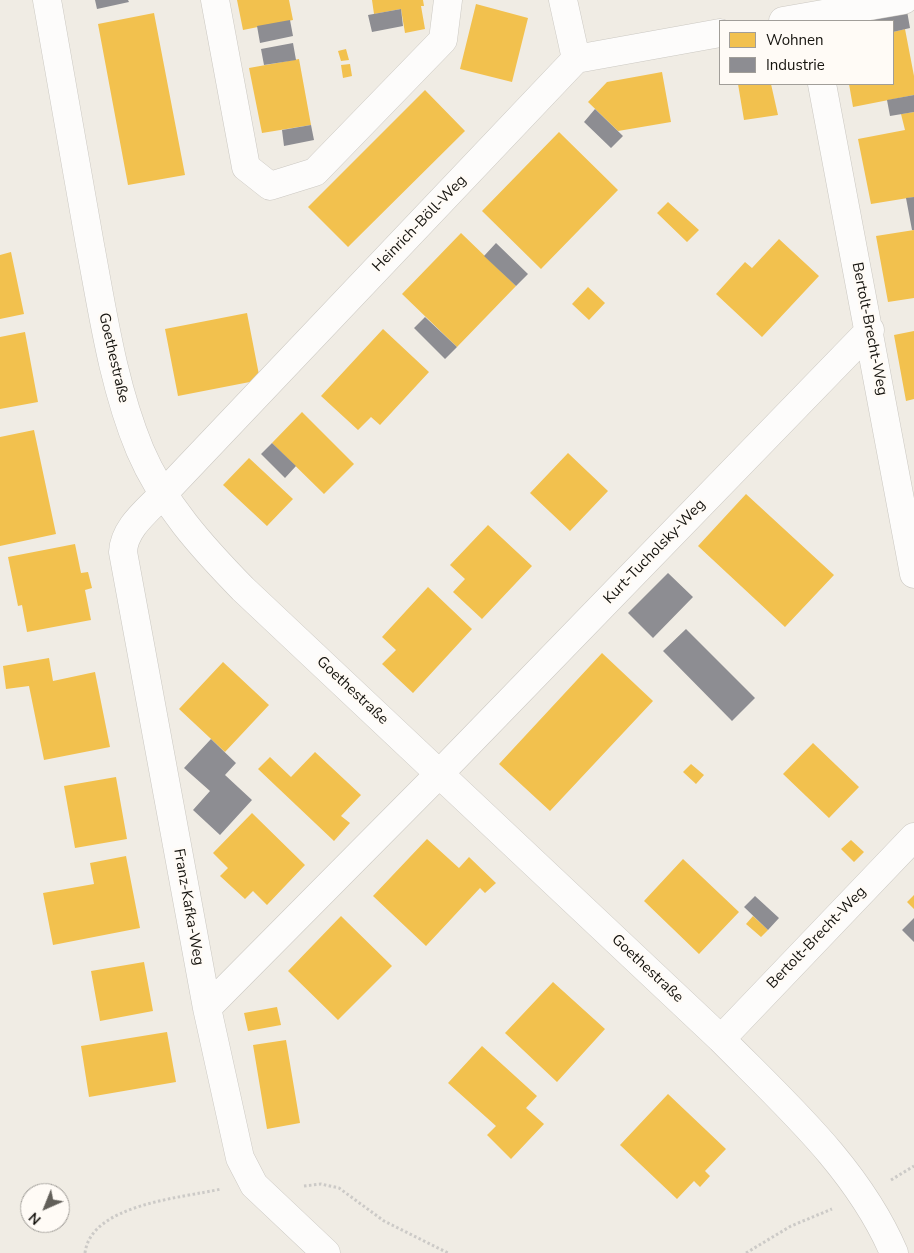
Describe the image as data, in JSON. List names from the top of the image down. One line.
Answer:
{"streets":{"street":["Heinrich-Böll-Weg","Bertolt-Brecht-Weg","Goethestraße","Kurt-Tucholsky-Weg","Franz-Kafka-Weg"]},"crossings":[["Heinrich-Böll-Weg","Goethestraße"],["Heinrich-Böll-Weg","Franz-Kafka-Weg"],["Bertolt-Brecht-Weg","Goethestraße"],["Bertolt-Brecht-Weg","Kurt-Tucholsky-Weg"],["Goethestraße","Kurt-Tucholsky-Weg"],["Goethestraße","Franz-Kafka-Weg"]],"legend":["Wohnen","Industrie"],"north":"bottom left"}
